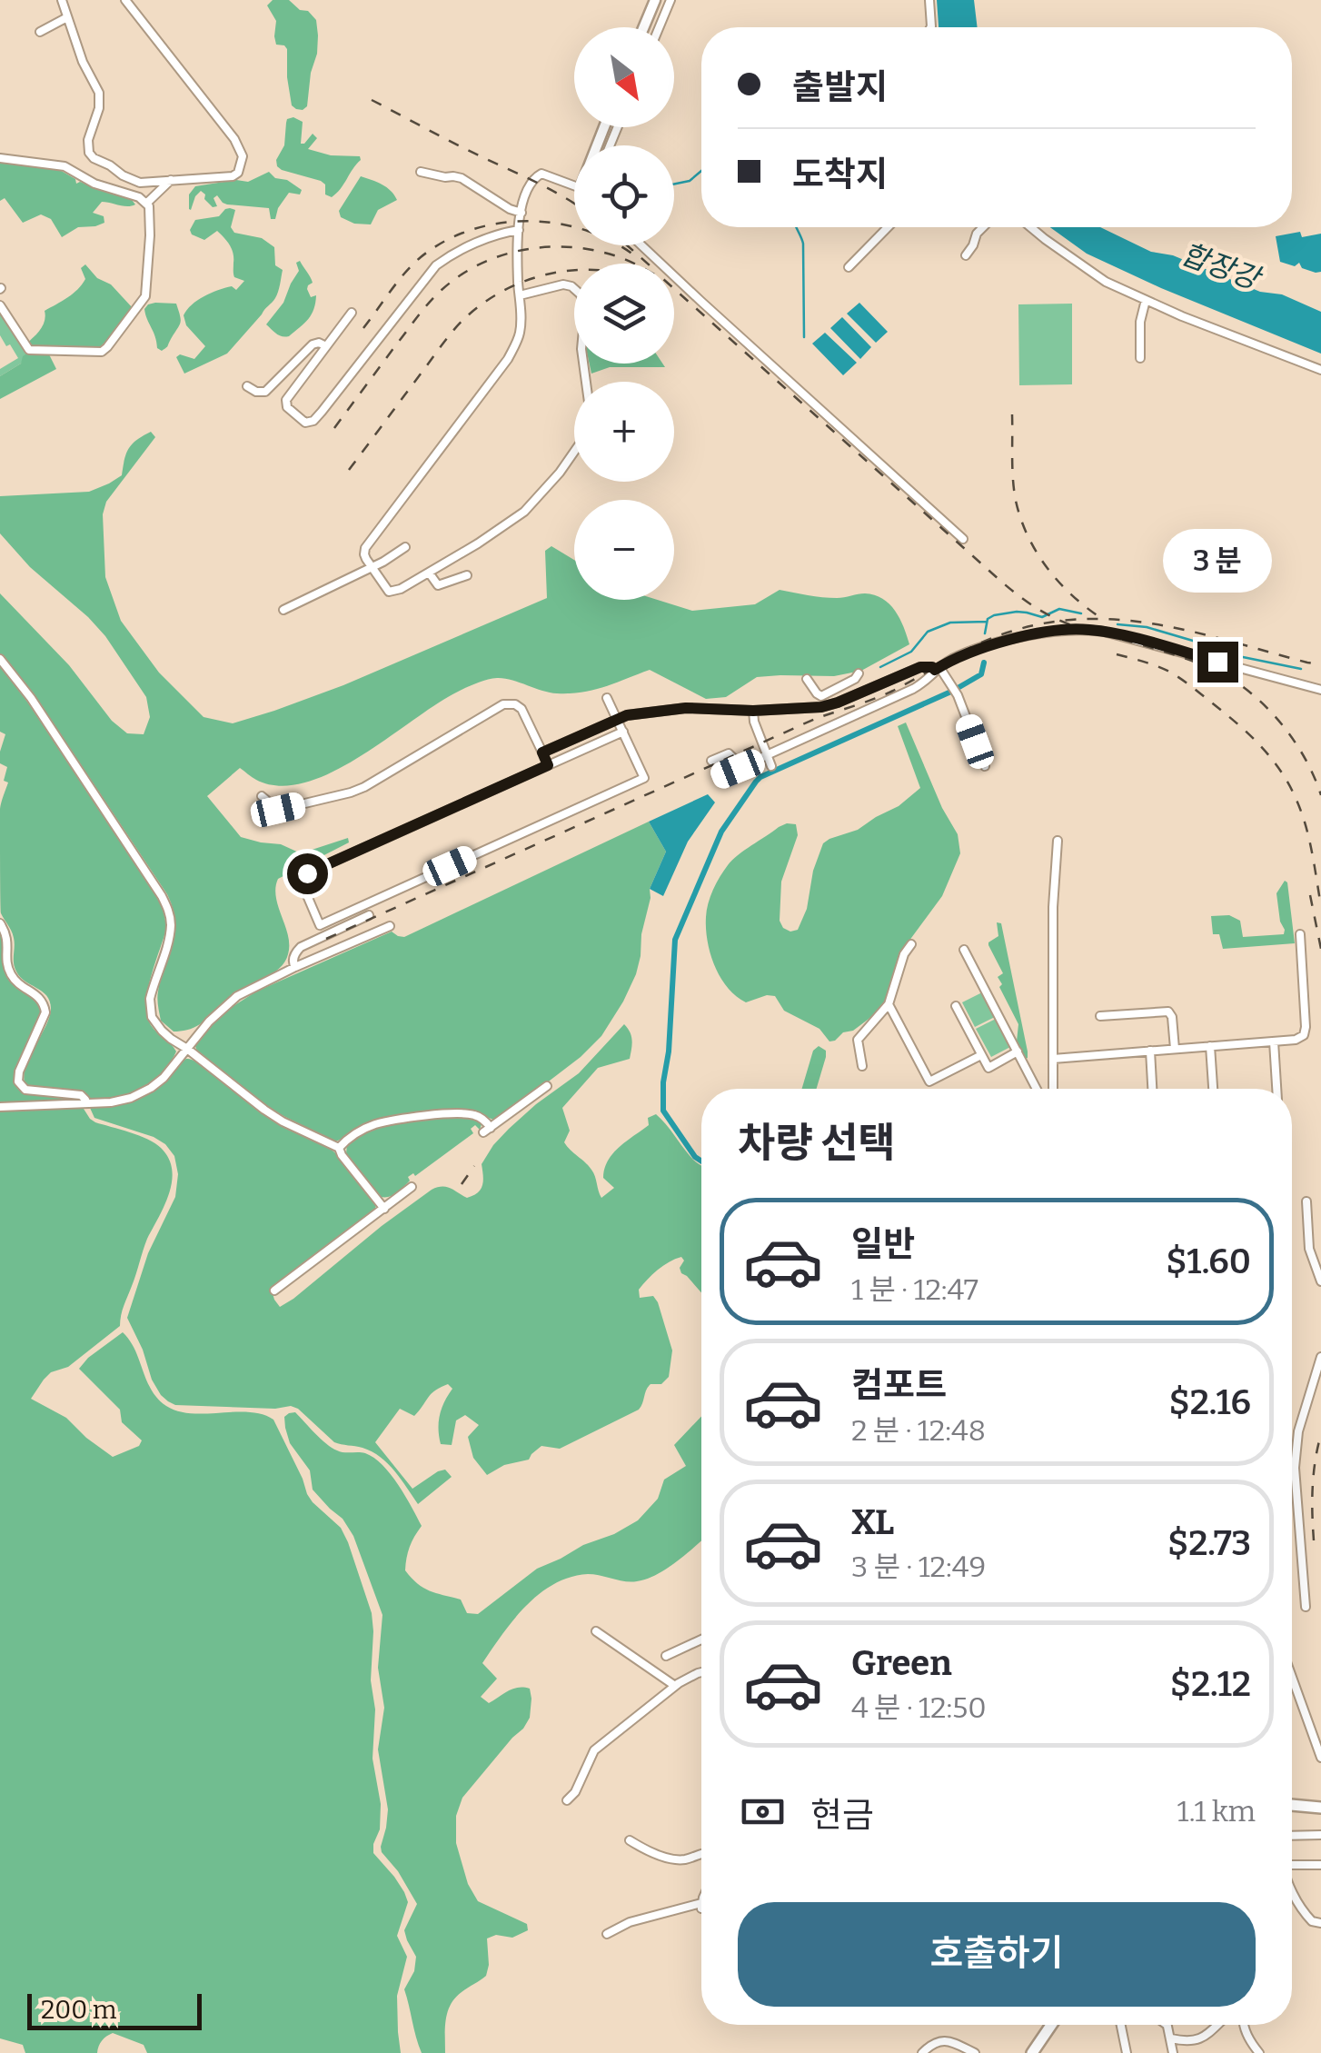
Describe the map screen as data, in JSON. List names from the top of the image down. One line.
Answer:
{"water":["합장강"],"scale_bar":"200 m","north":"bottom right","page":{"map_buttons":["+","−"],"banner":["출발지","도착지"],"bubble":"3 분","heading":"차량 선택","list":[{"name":"일반","note":"1 분 · 12:47","value":"$1.60"},{"name":"컴포트","note":"2 분 · 12:48","value":"$2.16"},{"name":"XL","note":"3 분 · 12:49","value":"$2.73"},{"name":"Green","note":"4 분 · 12:50","value":"$2.12"}],"pay":["현금","1.1 km"],"buttons":"호출하기","scale":"200 m"}}
